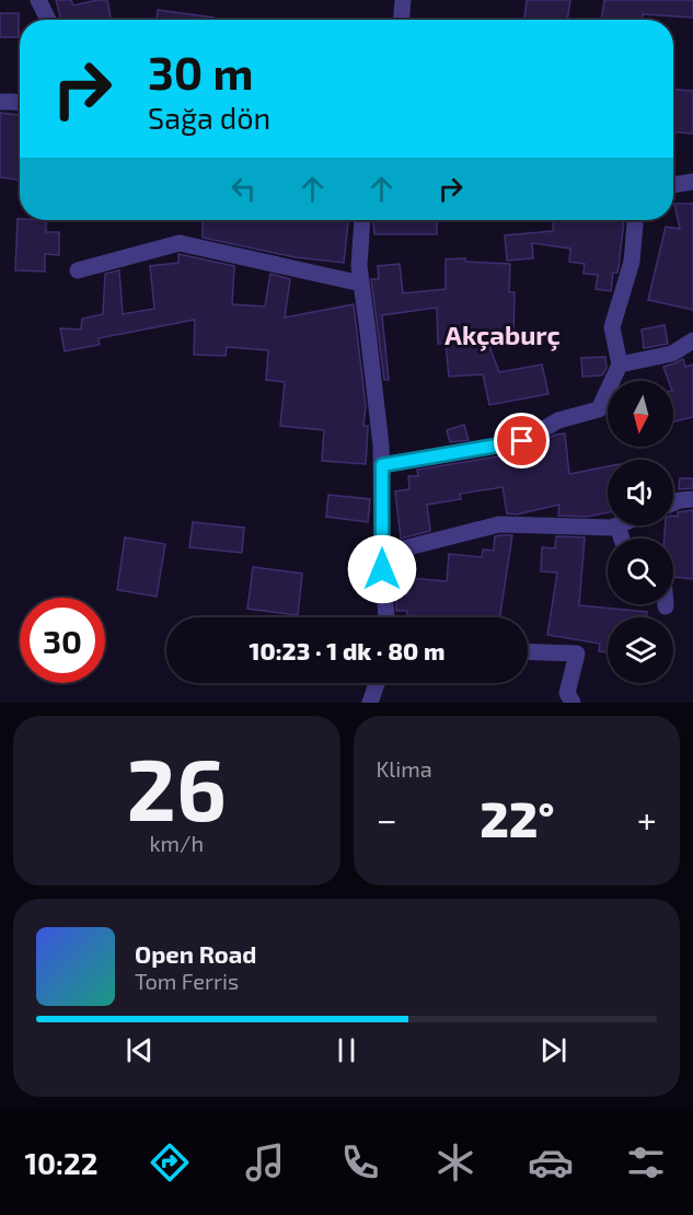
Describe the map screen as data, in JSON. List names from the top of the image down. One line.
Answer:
{"districts":["Akçaburç"],"north":"bottom","page":{"turn":["30 m","Sağa dön"],"limit":"30","trip":"10:23 · 1 dk · 80 m","tile":[["26","km/h"],"Klima"],"heat":["−","22°","+"],"song":["Open Road","Tom Ferris"],"tabs":"10:22"}}
